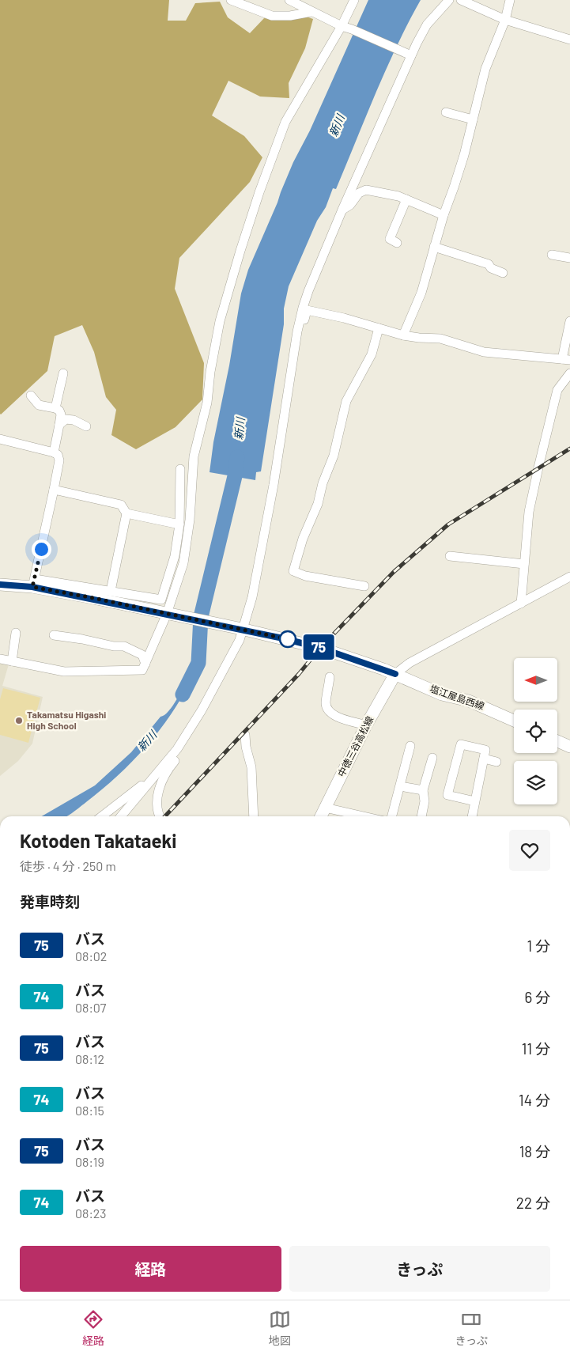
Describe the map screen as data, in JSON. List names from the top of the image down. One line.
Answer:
{"streets":{"main road":["塩江屋島西線","中徳三谷高松線"]},"crossings":[["塩江屋島西線","中徳三谷高松線"]],"water":["新川"],"places":["Takamatsu Higashi High School"],"lines":["bus line 75"],"north":"left","page":{"on_map":"75","heading":[["Kotoden Takataeki","徒歩 · 4 分 · 250 m"],"発車時刻"],"list":[{"mark":"75","name":"バス","note":"08:02","value":"1 分"},{"mark":"74","name":"バス","note":"08:07","value":"6 分"},{"mark":"75","name":"バス","note":"08:12","value":"11 分"},{"mark":"74","name":"バス","note":"08:15","value":"14 分"},{"mark":"75","name":"バス","note":"08:19","value":"18 分"},{"mark":"74","name":"バス","note":"08:23","value":"22 分"}],"buttons":["経路","きっぷ"],"tabs":["経路","地図","きっぷ"]}}
